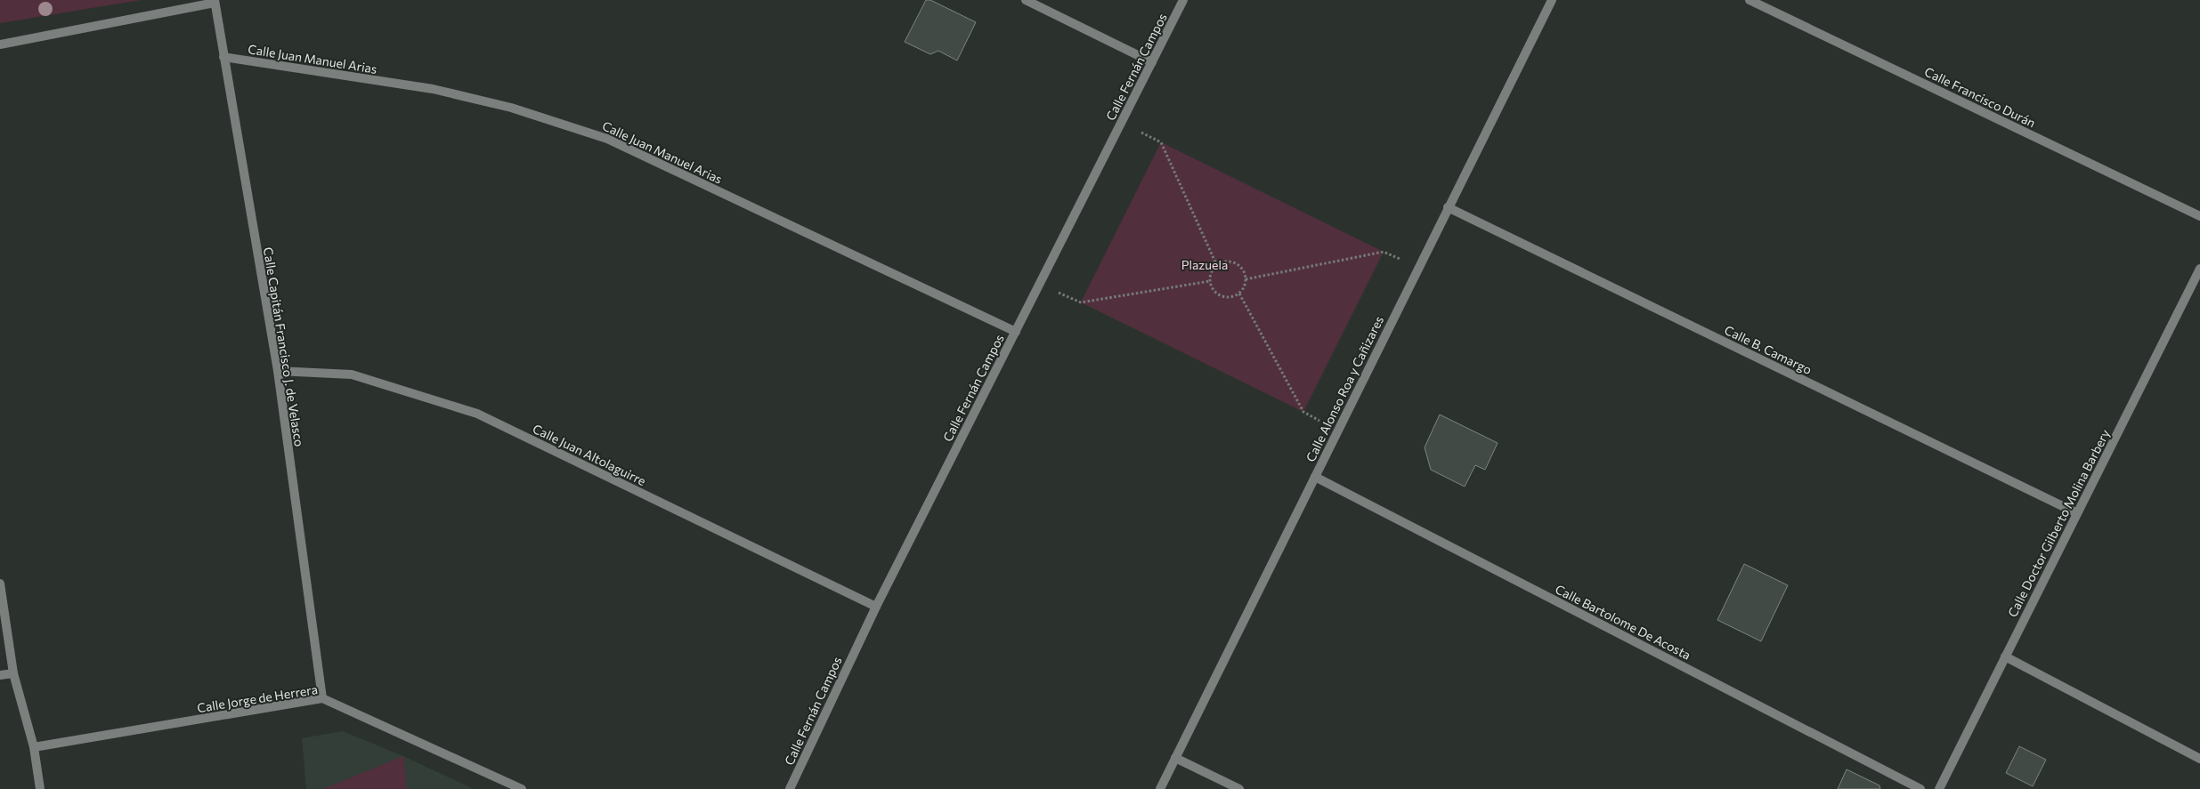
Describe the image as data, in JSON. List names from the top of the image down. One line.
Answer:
{"streets":{"street":["Calle Juan Manuel Arias","Calle Fernán Campos","Calle Francisco Durán","Calle Capitán Francisco J. de Velasco","Calle B. Camargo","Calle Alonso Roa y Cañizares","Calle Juan Altolaguirre","Calle Doctor Gilberto Molina Barbery","Calle Bartolome De Acosta","Calle Jorge de Herrera"]},"crossings":[["Calle Juan Manuel Arias","Calle Fernán Campos"],["Calle Juan Manuel Arias","Calle Capitán Francisco J. de Velasco"],["Calle Fernán Campos","Calle Juan Altolaguirre"],["Calle Capitán Francisco J. de Velasco","Calle Juan Altolaguirre"],["Calle Capitán Francisco J. de Velasco","Calle Jorge de Herrera"],["Calle B. Camargo","Calle Alonso Roa y Cañizares"],["Calle B. Camargo","Calle Doctor Gilberto Molina Barbery"],["Calle Alonso Roa y Cañizares","Calle Bartolome De Acosta"]],"parks":["Plazuela"]}
